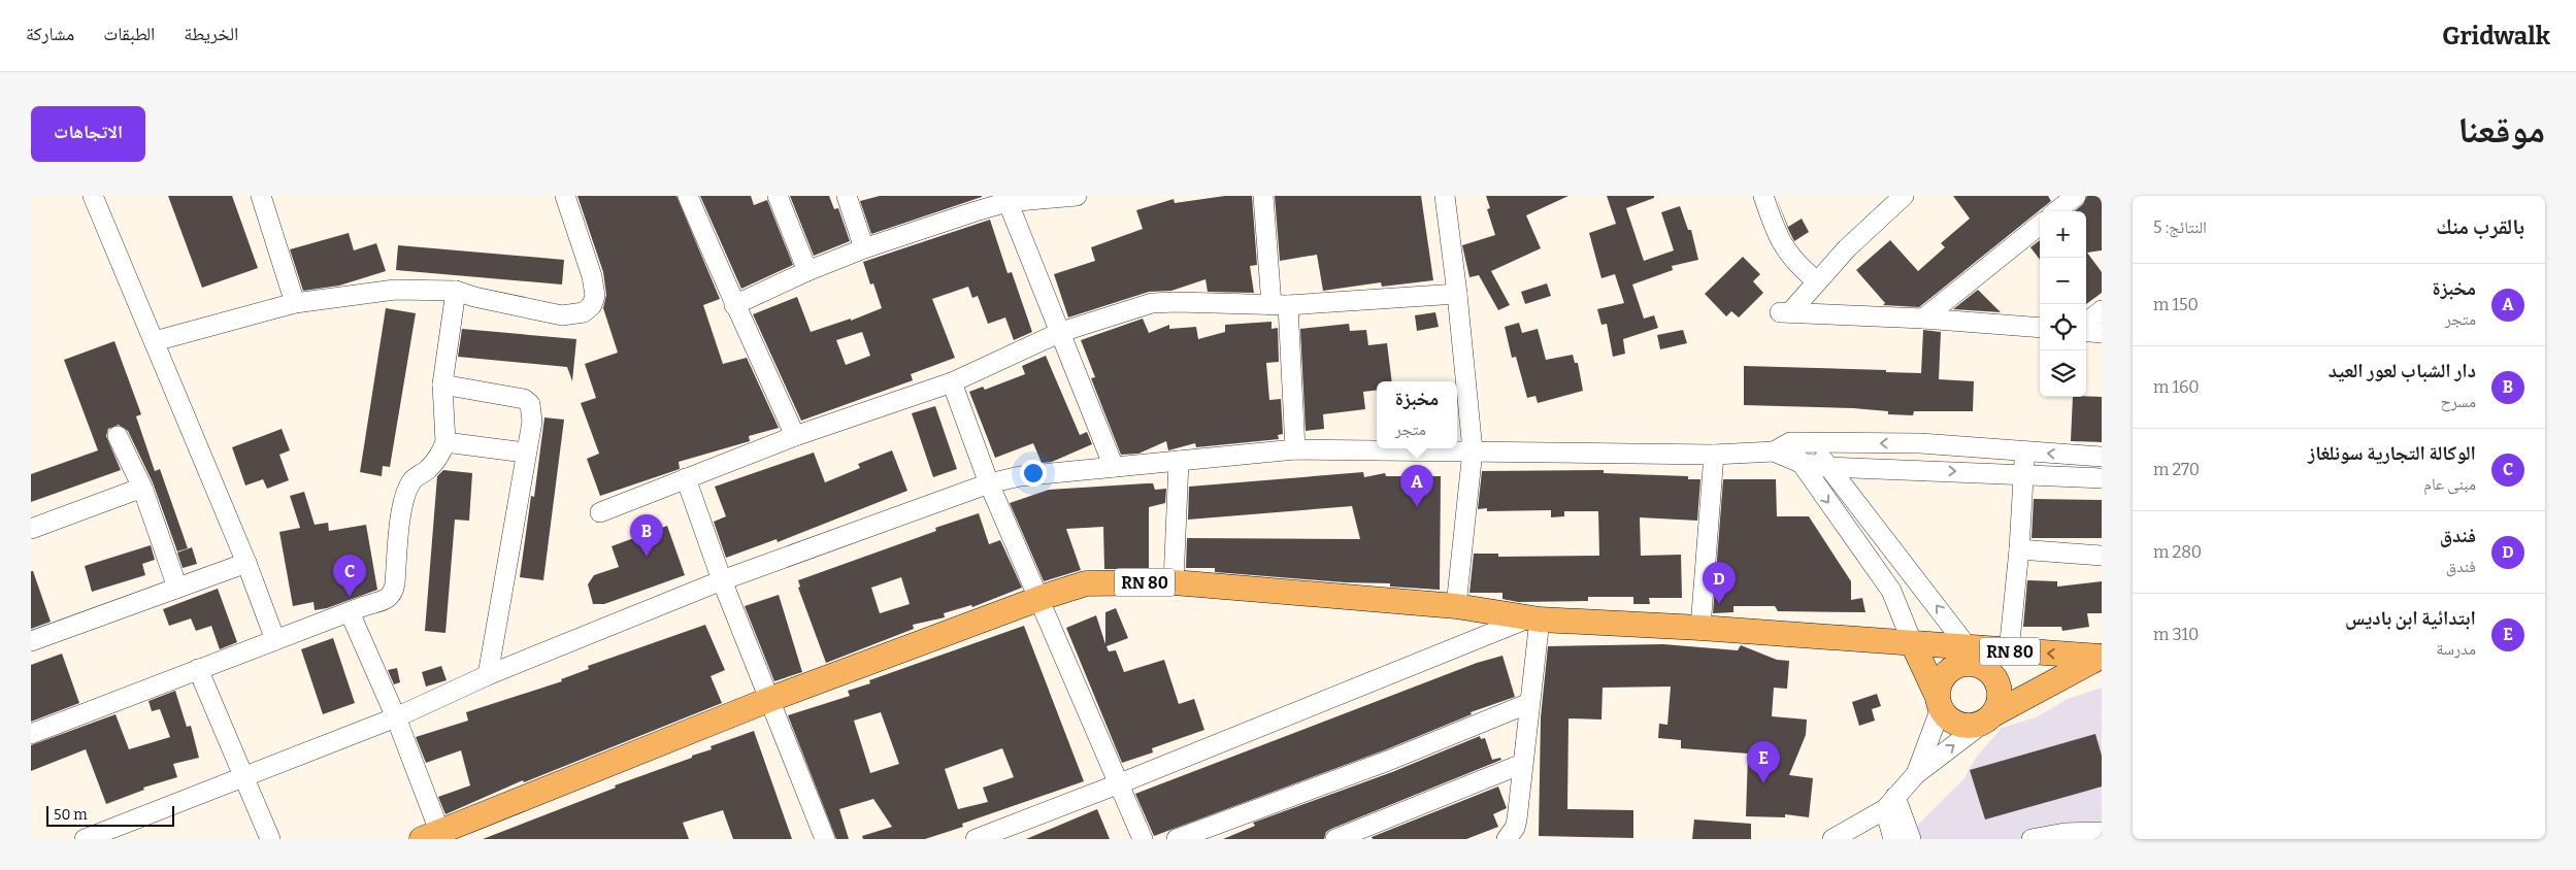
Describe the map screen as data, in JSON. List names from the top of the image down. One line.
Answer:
{"streets":{"main road":["RN 80"]},"scale_bar":"50 m","page":{"header":"Gridwalk","nav":["الخريطة","الطبقات","مشاركة"],"title":"موقعنا","buttons":"الاتجاهات","heading":["بالقرب منك","النتائج: 5"],"map_buttons":["+","−"],"list":[{"mark":"A","name":"مخبزة","note":"متجر","value":"150 m"},{"mark":"B","name":"دار الشباب لعور العيد","note":"مسرح","value":"160 m"},{"mark":"C","name":"الوكالة التجارية سونلغاز","note":"مبنى عام","value":"270 m"},{"mark":"D","name":"فندق","note":"فندق","value":"280 m"},{"mark":"E","name":"ابتدائية ابن باديس","note":"مدرسة","value":"310 m"}],"popup":["مخبزة","متجر"],"pins":["A","B","C","D","E"],"scale":"50 m"}}
